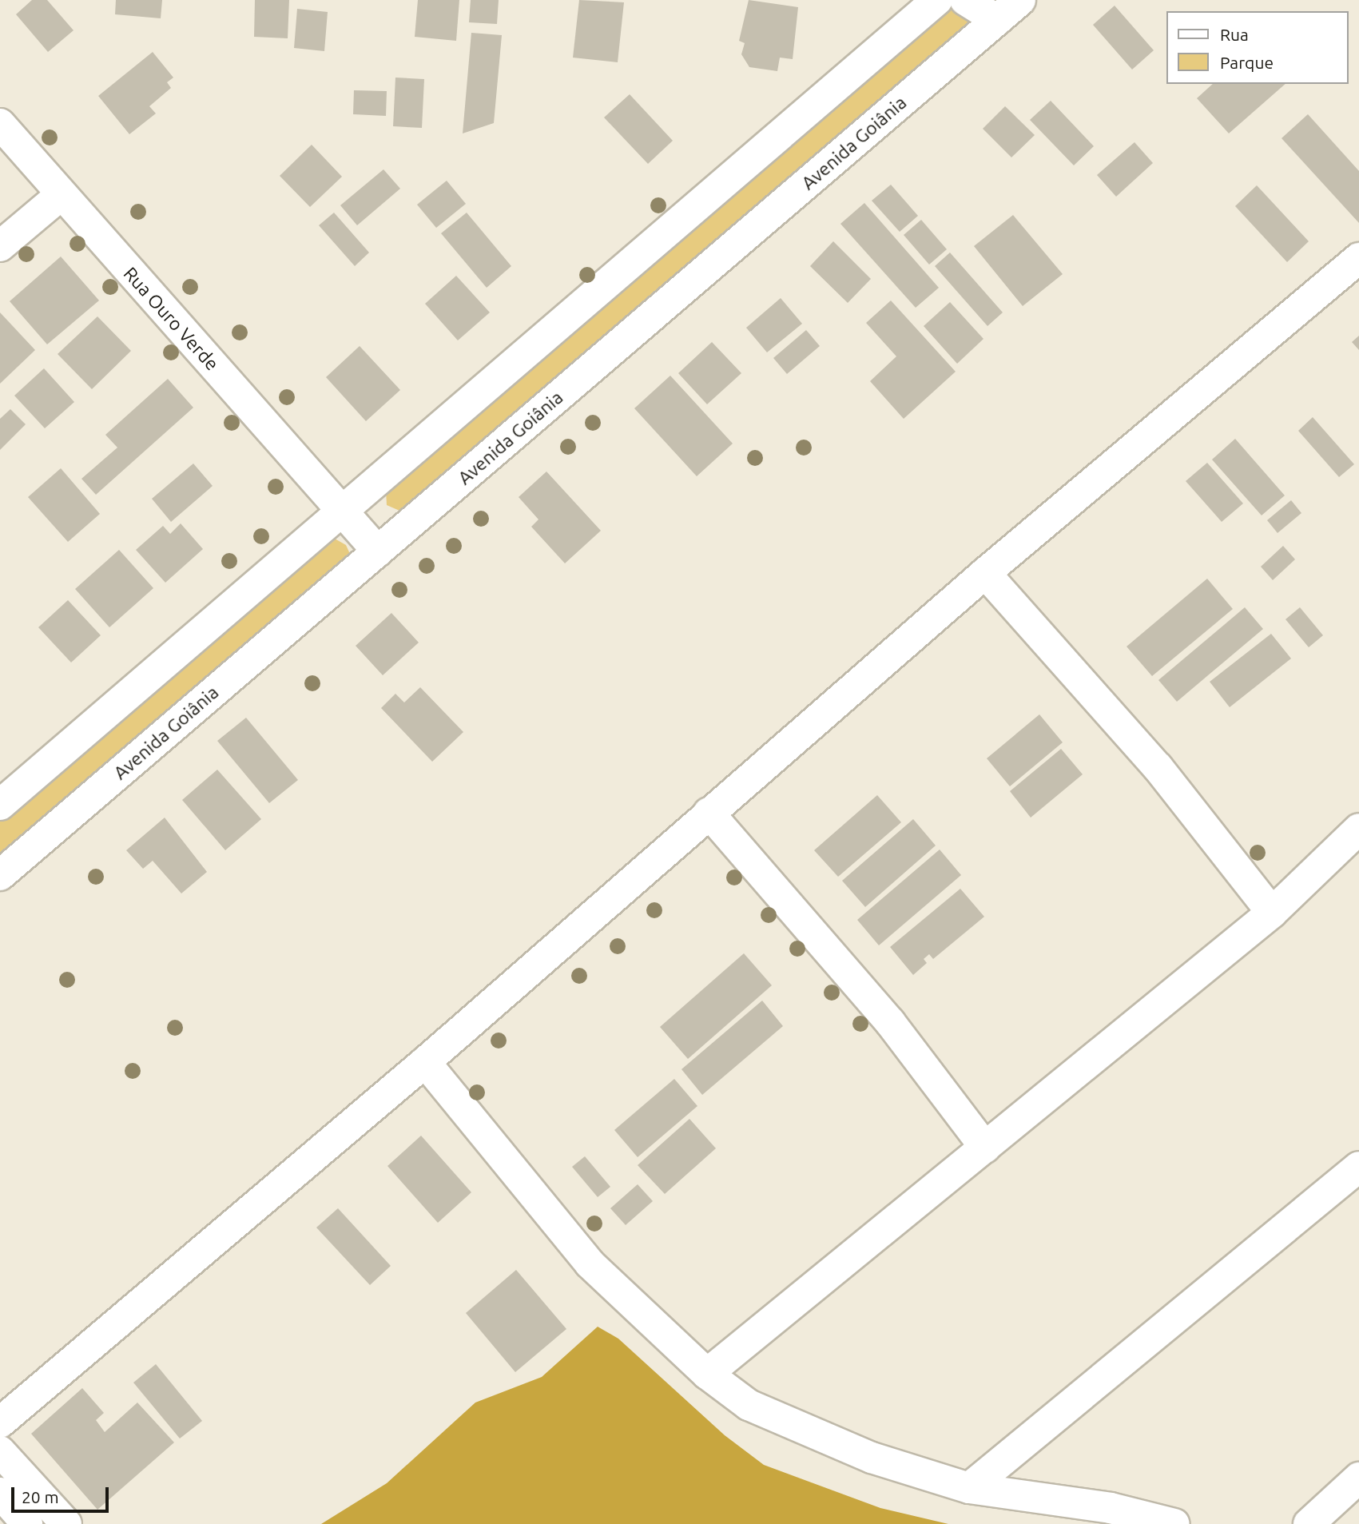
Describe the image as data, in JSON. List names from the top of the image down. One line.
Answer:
{"streets":{"street":["Avenida Goiânia","Rua Ouro Verde"]},"crossings":[["Avenida Goiânia","Rua Ouro Verde"]],"legend":["Rua","Parque"],"scale_bar":"20 m"}
